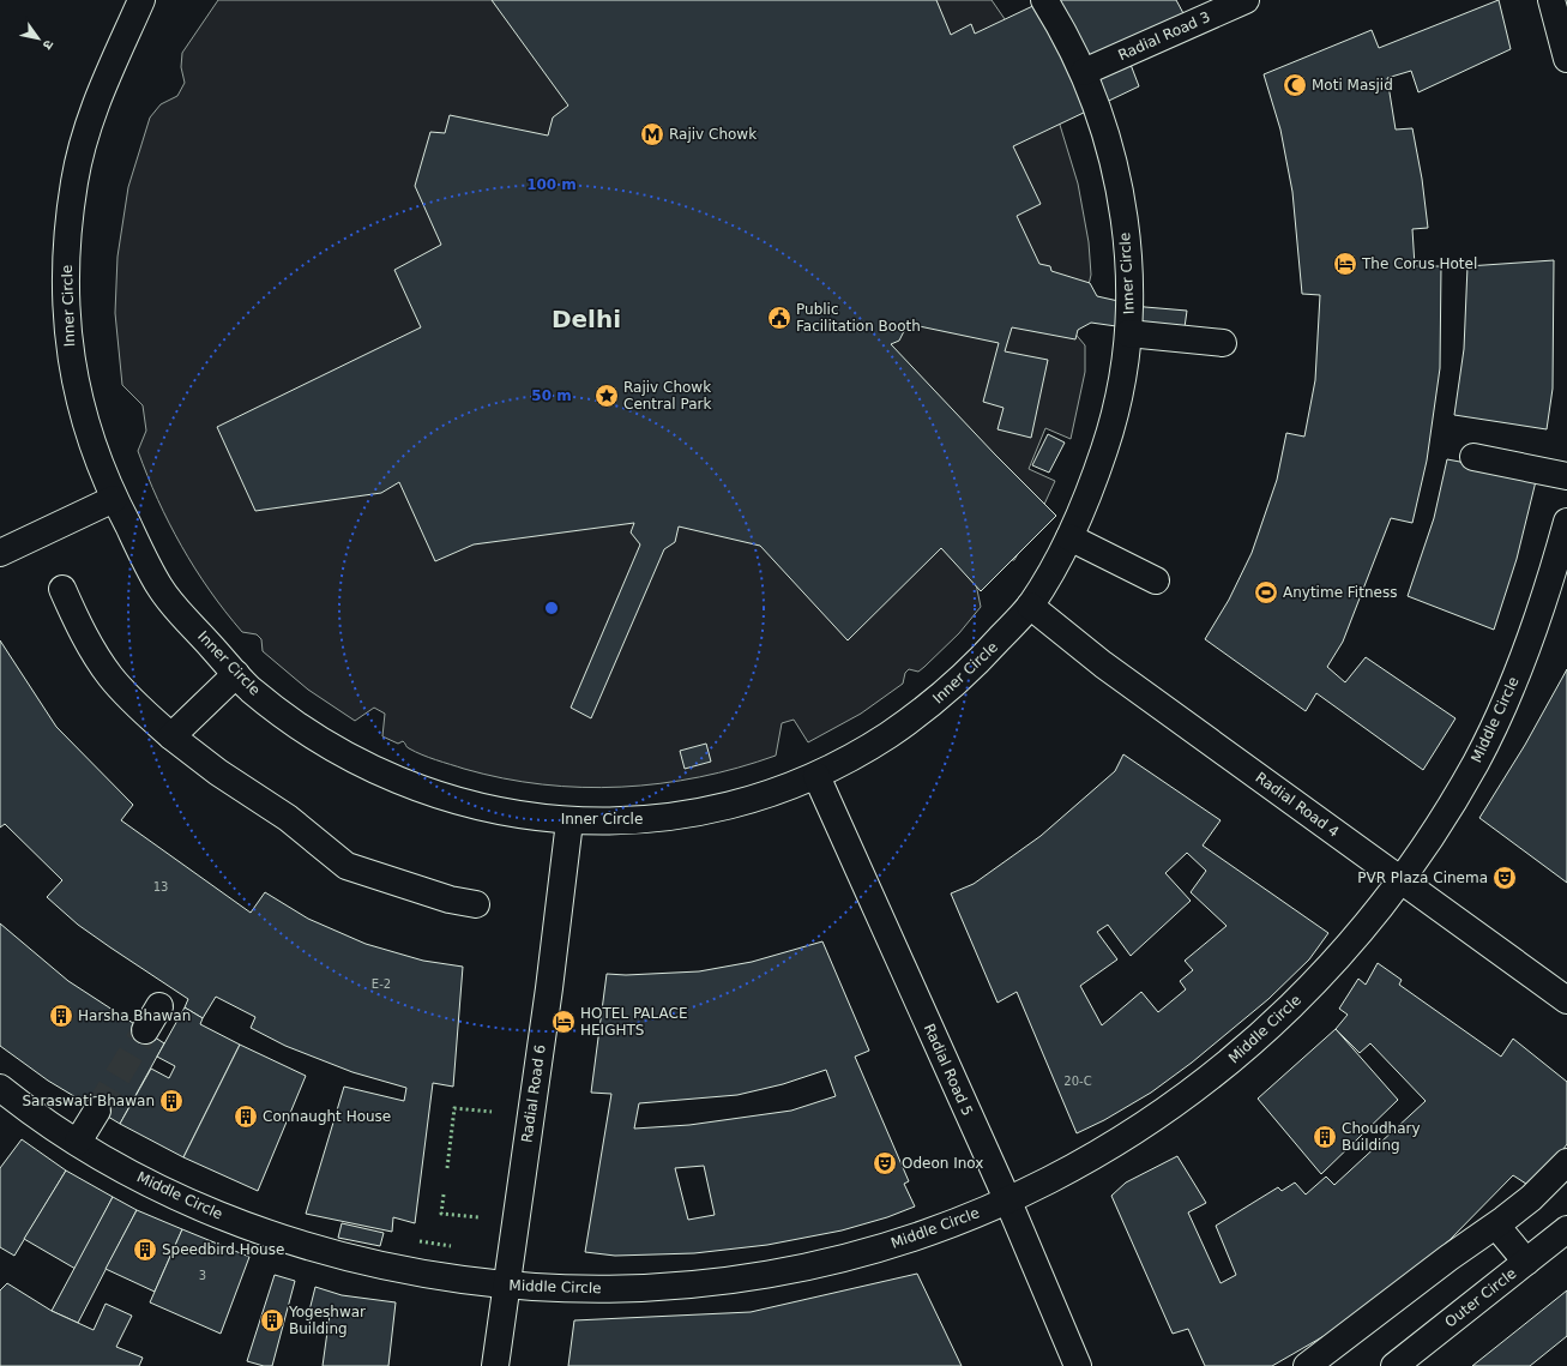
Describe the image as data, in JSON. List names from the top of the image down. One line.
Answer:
{"streets":{"street":["Radial Road 3","Inner Circle","Middle Circle","Radial Road 4","Radial Road 5","Radial Road 6","Outer Circle"]},"crossings":[["Radial Road 3","Inner Circle"],["Inner Circle","Radial Road 4"],["Inner Circle","Radial Road 5"],["Inner Circle","Radial Road 6"],["Middle Circle","Radial Road 4"],["Middle Circle","Radial Road 5"],["Middle Circle","Radial Road 6"]],"districts":["Delhi"],"places":{"mosque":["Moti Masjid"],"metro station":["Rajiv Chowk"],"hotel":["The Corus Hotel","HOTEL PALACE HEIGHTS"],"public building":["Public Facilitation Booth"],"place":["Rajiv Chowk Central Park"],"sports":["Anytime Fitness"],"theatre":["PVR Plaza Cinema","Odeon Inox"],"building":["Harsha Bhawan","Saraswati Bhawan","Connaught House","Choudhary Building","Speedbird House","Yogeshwar Building"]},"house_numbers":["13","E-2","20-C","3"],"north":"bottom right","rings":["100 m","50 m"]}
